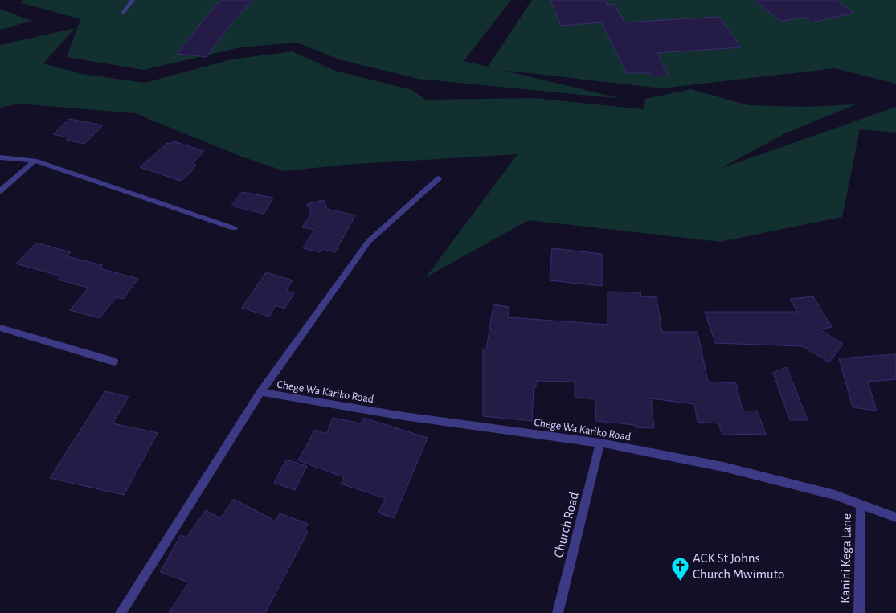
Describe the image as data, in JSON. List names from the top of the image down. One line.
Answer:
{"streets":{"street":["Chege Wa Kariko Road","Church Road","Kanini Kega Lane"]},"crossings":[["Chege Wa Kariko Road","Church Road"],["Chege Wa Kariko Road","Kanini Kega Lane"]],"places":{"church":["ACK St Johns Church Mwimuto"]}}
